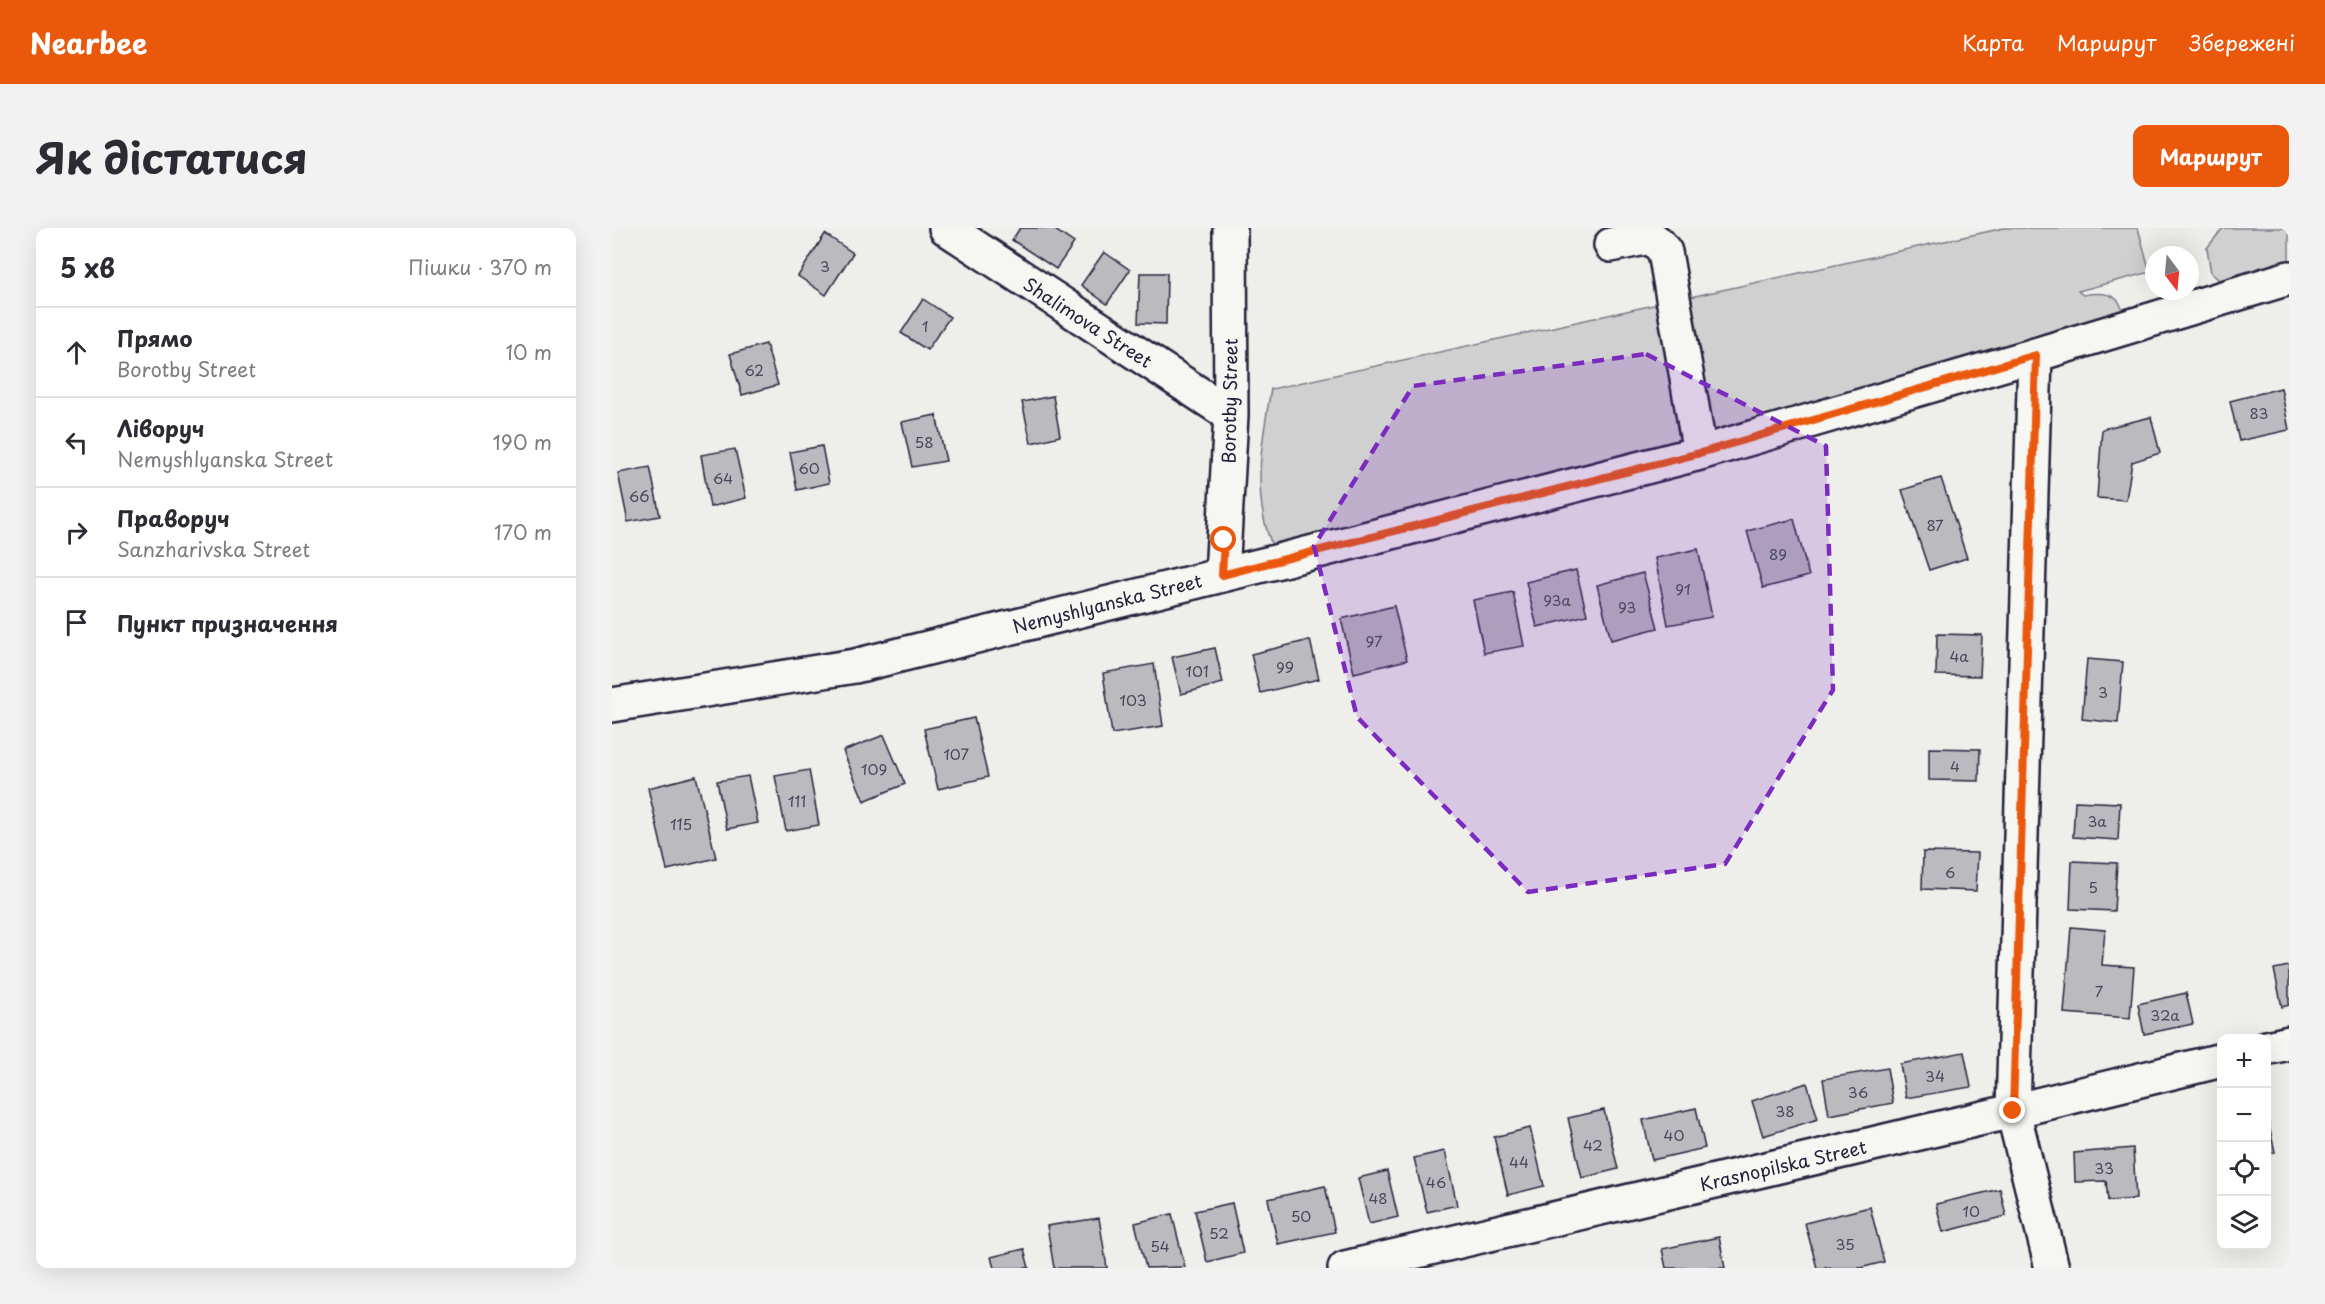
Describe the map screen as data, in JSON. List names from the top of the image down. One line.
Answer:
{"streets":{"street":["Shalimova Street","Borotby Street","Nemyshlyanska Street","Krasnopilska Street"]},"crossings":[["Shalimova Street","Borotby Street"],["Borotby Street","Nemyshlyanska Street"]],"house_numbers":["3","1","62","83","58","60","64","66","87","89","91","93а","93","97","4а","99","101","3","103","107","4","109","111","3а","115","6","5","7","32а","34","36","38","40","42","44","33","46","48","10","50","52","35","54"],"north":"bottom","page":{"header":"Nearbee","nav":["Карта","Маршрут","Збережені"],"title":"Як дістатися","buttons":"Маршрут","heading":["5 хв","Пішки · 370 m"],"list":[["Прямо","Borotby Street","10 m"],["Ліворуч","Nemyshlyanska Street","190 m"],["Праворуч","Sanzharivska Street","170 m"],"Пункт призначення"],"map_buttons":["+","−"]}}
